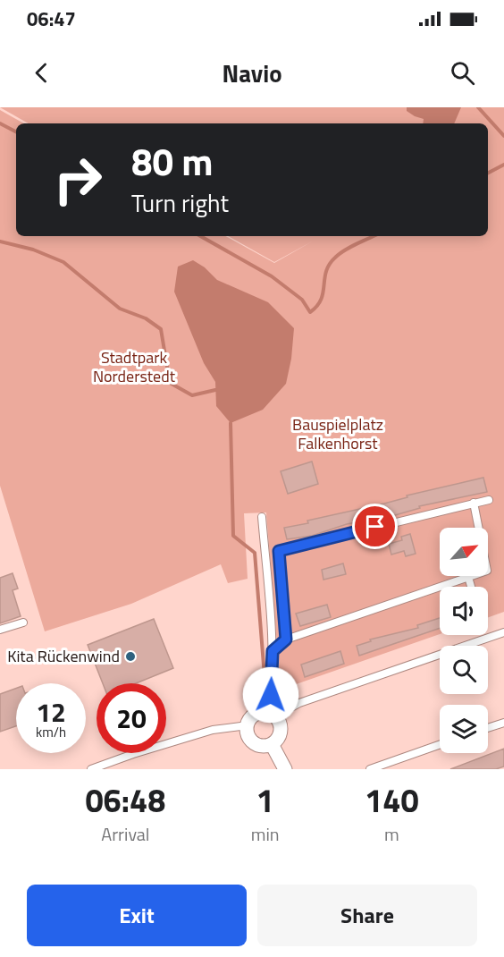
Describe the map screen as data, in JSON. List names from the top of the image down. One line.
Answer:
{"parks":["Stadtpark Norderstedt","Bauspielplatz Falkenhorst"],"places":["Kita Rückenwind"],"north":"top right","page":{"status":"06:47","header":"Navio","turn":["80 m","Turn right"],"speed":"12 km/h","limit":"20","eta":["06:48","Arrival","1","min","140","m"],"buttons":["Exit","Share"]}}
